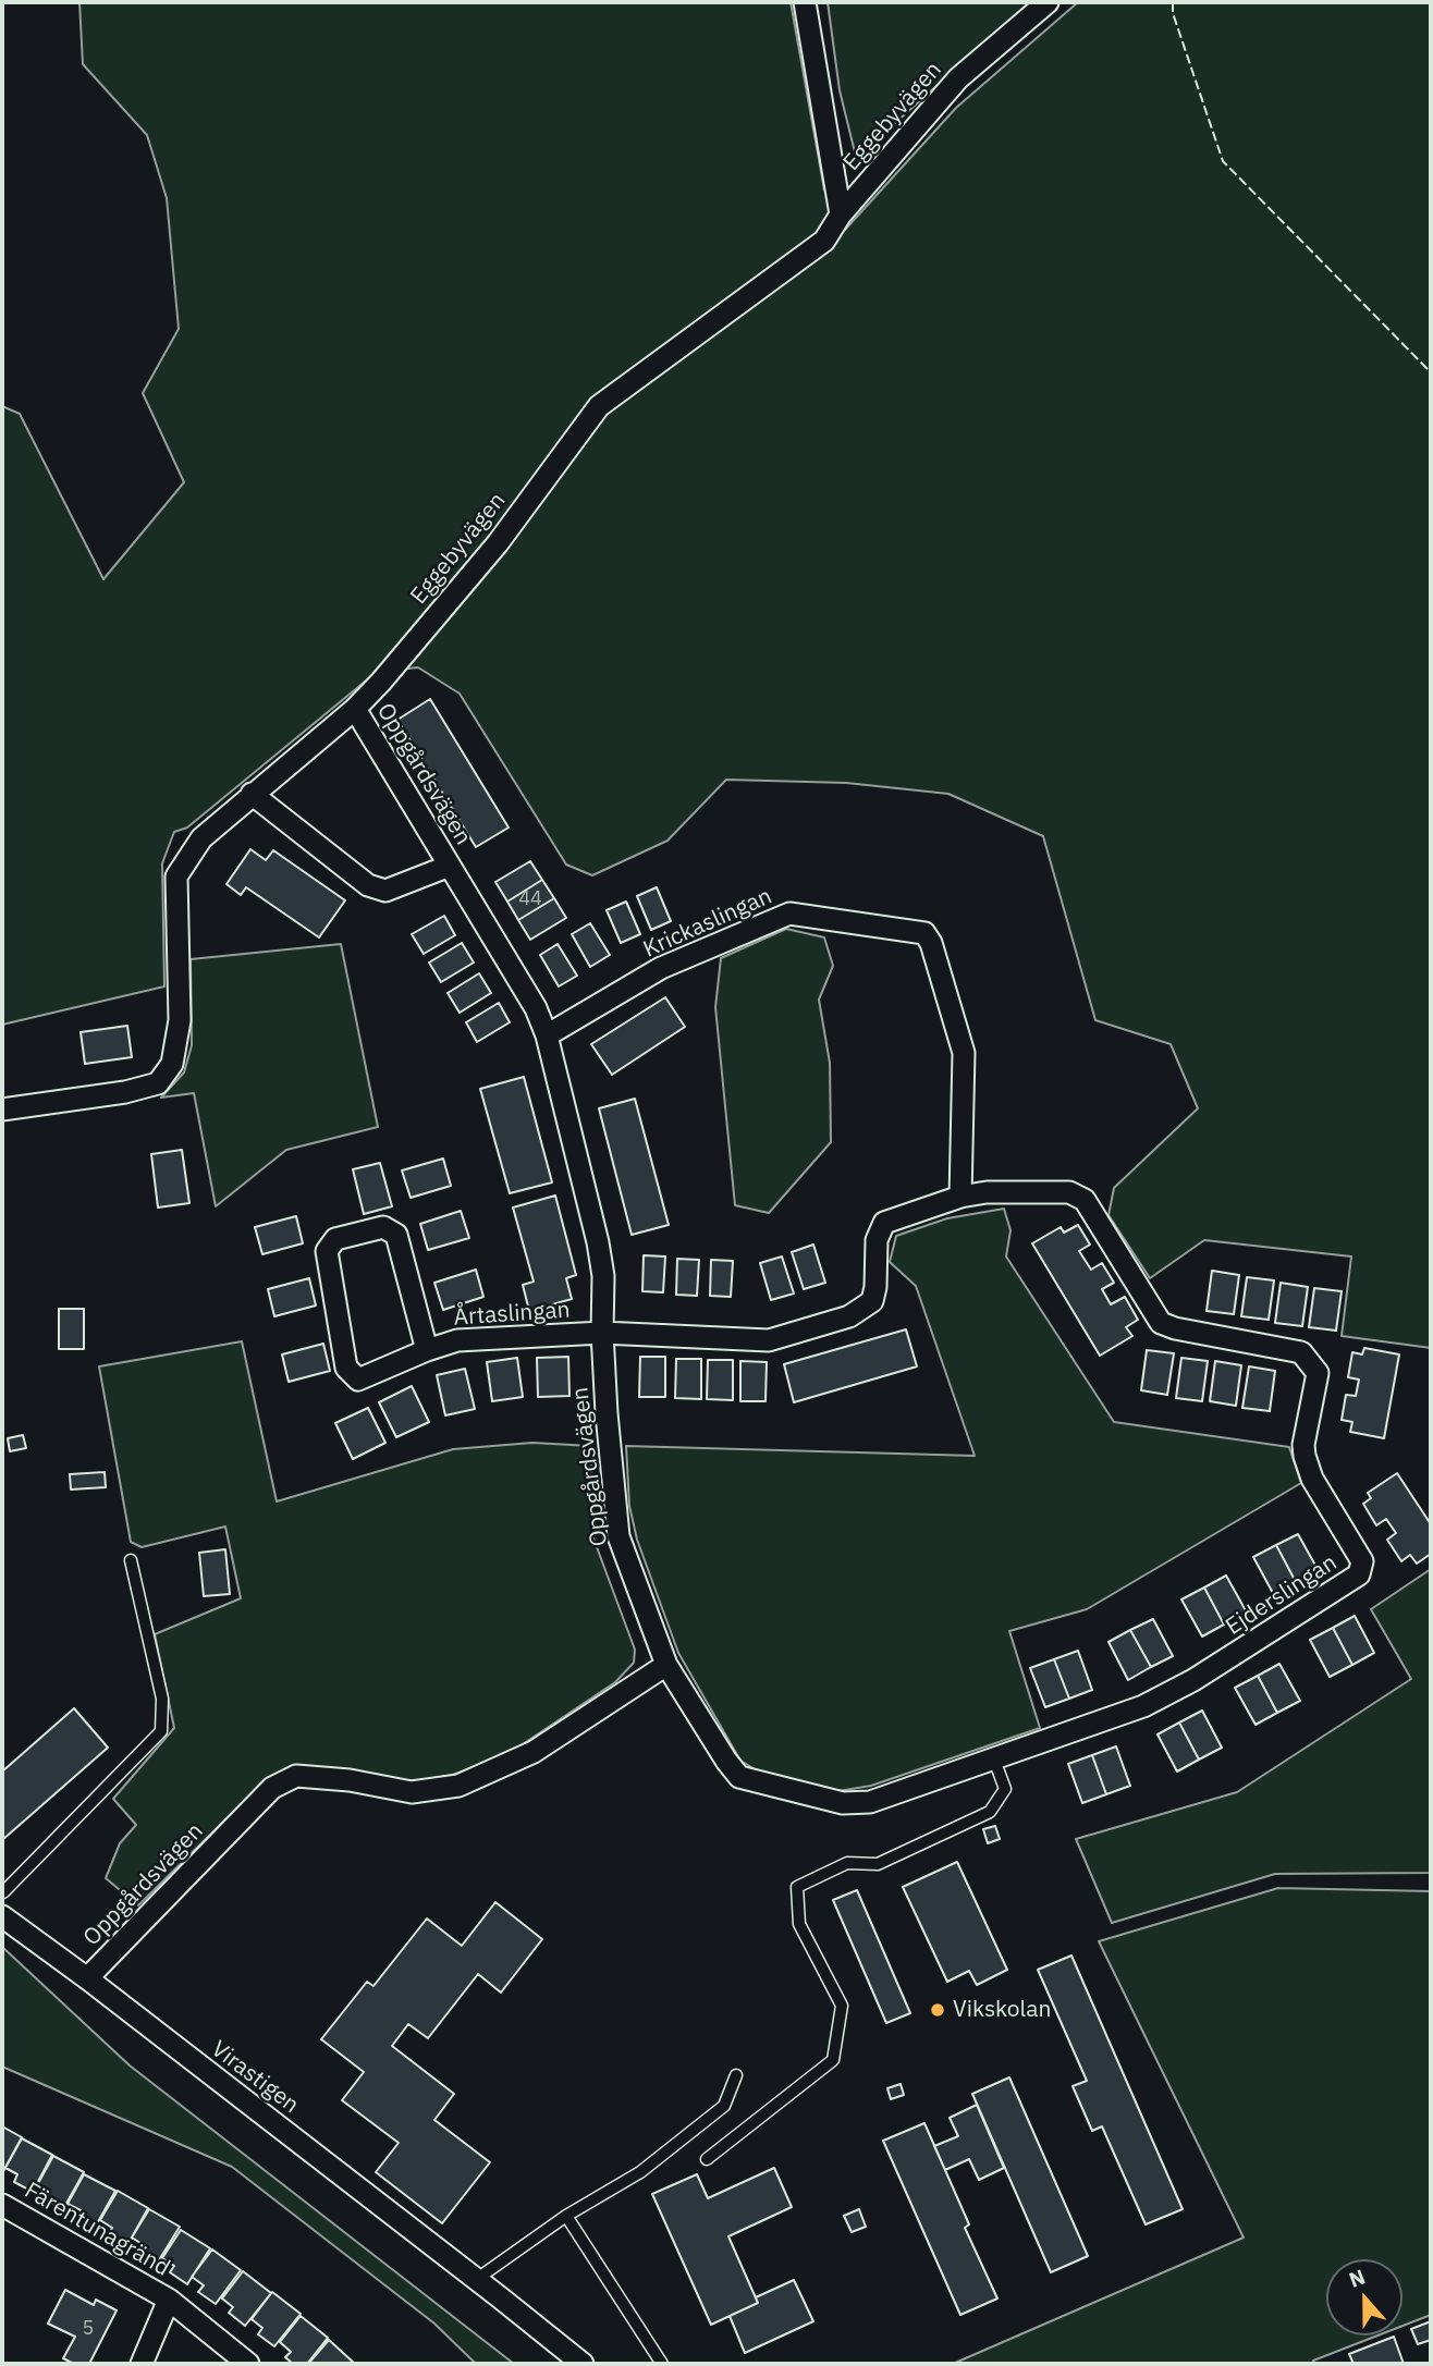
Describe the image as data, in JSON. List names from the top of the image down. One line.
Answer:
{"streets":{"street":["Eggebyvägen","Oppgårdsvägen","Krickaslingan","Årtaslingan","Ejderslingan","Virastigen","Färentunagränd"]},"crossings":[["Eggebyvägen","Oppgårdsvägen"],["Oppgårdsvägen","Krickaslingan"],["Oppgårdsvägen","Årtaslingan"],["Oppgårdsvägen","Ejderslingan"],["Oppgårdsvägen","Virastigen"],["Krickaslingan","Ejderslingan"]],"places":["Vikskolan"],"house_numbers":["44","5"],"north":"top"}
